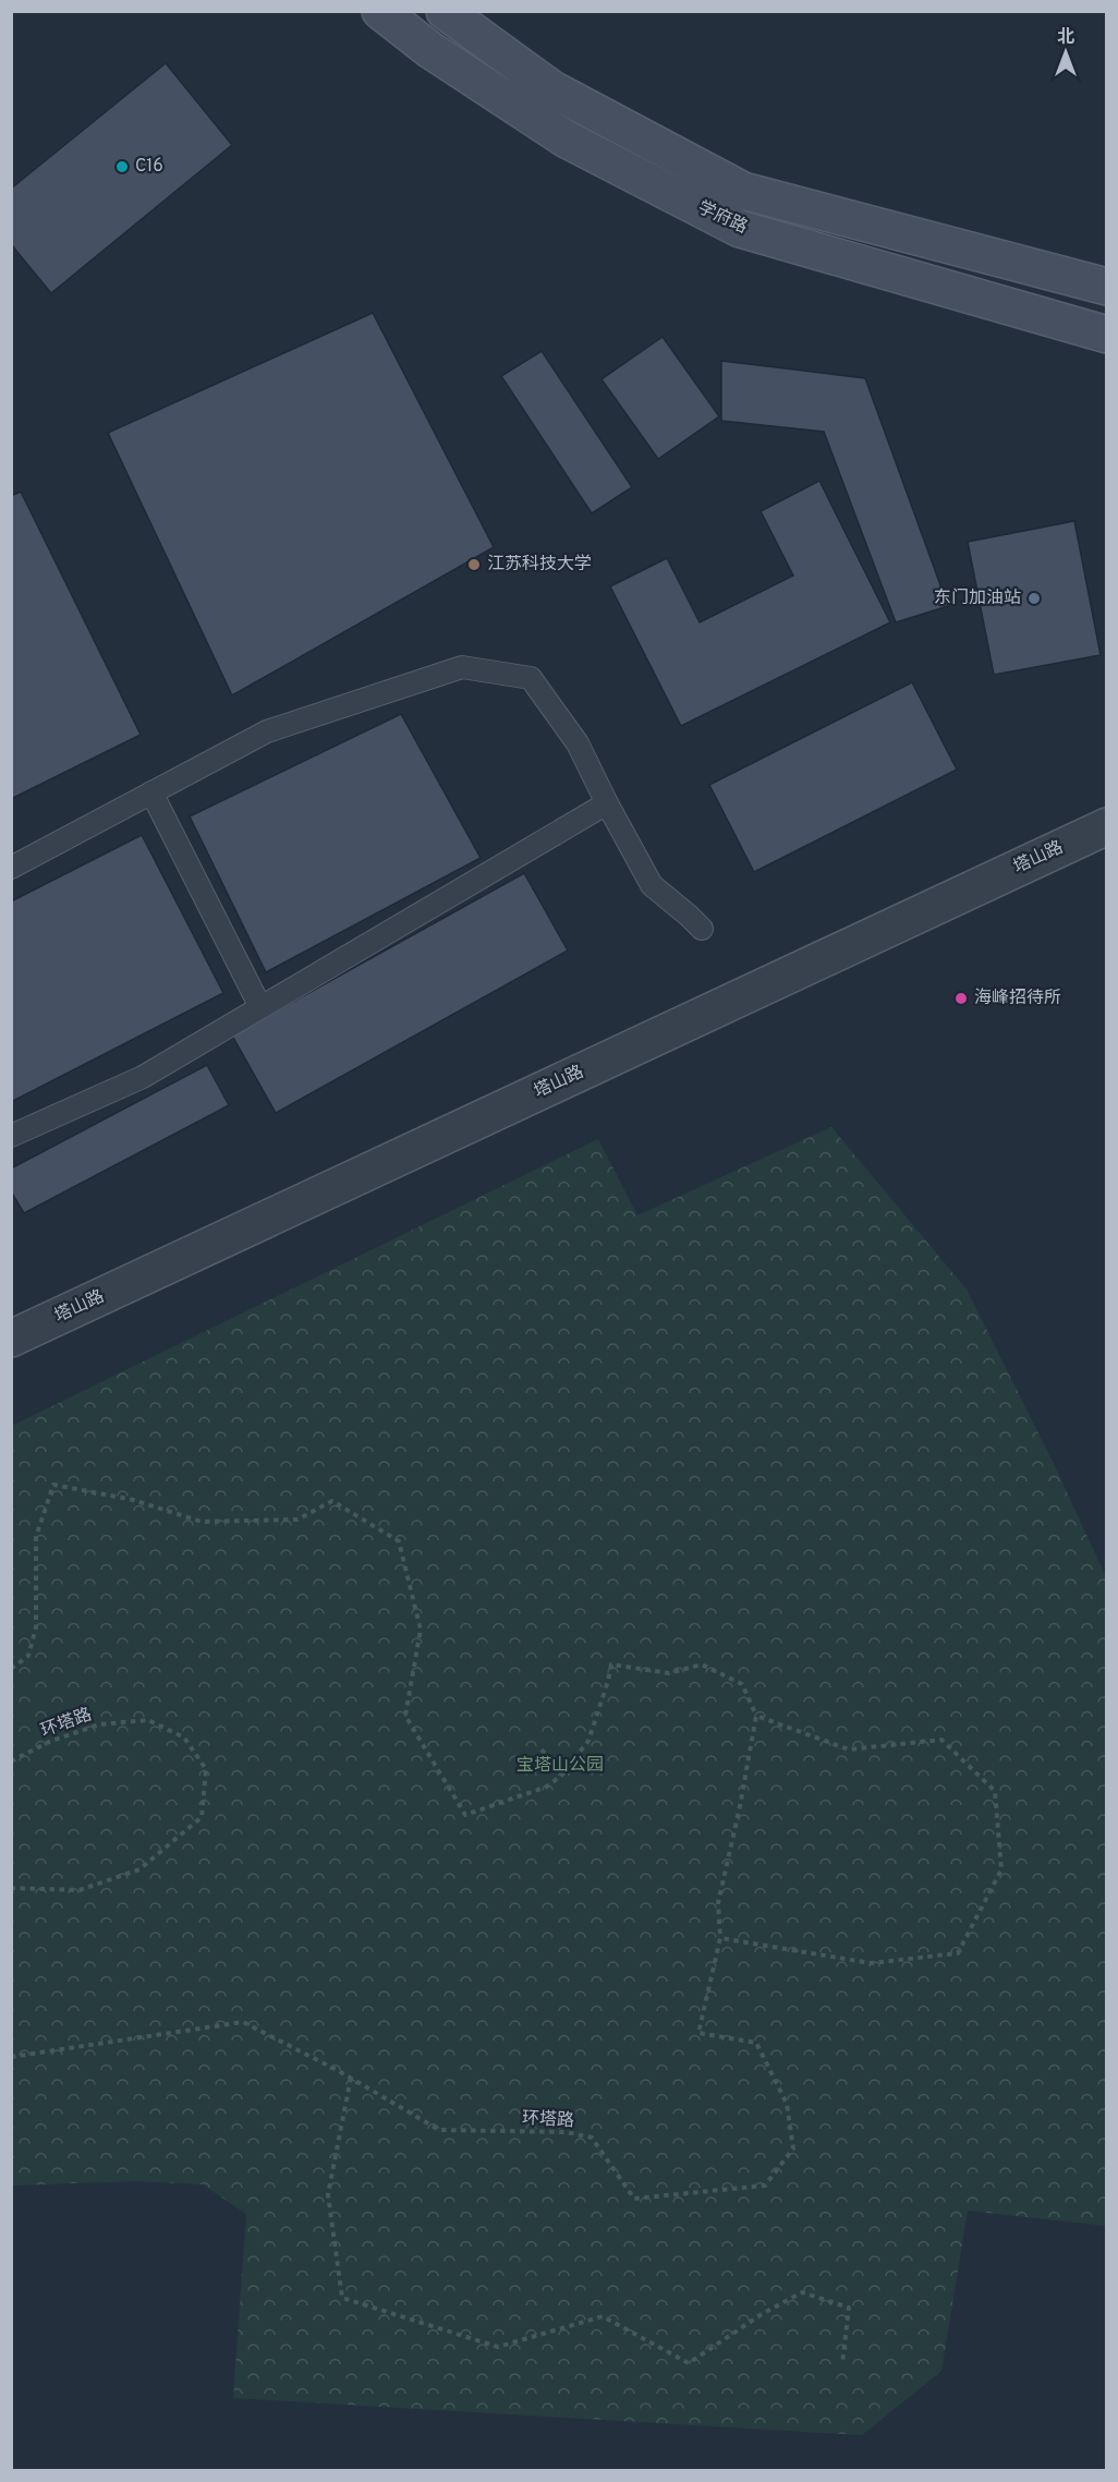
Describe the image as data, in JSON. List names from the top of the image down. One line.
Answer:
{"streets":{"main road":["学府路"],"street":["塔山路"],"path":["环塔路"]},"parks":["宝塔山公园"],"places":["C16","江苏科技大学","东门加油站","海峰招待所"],"north":"top"}
